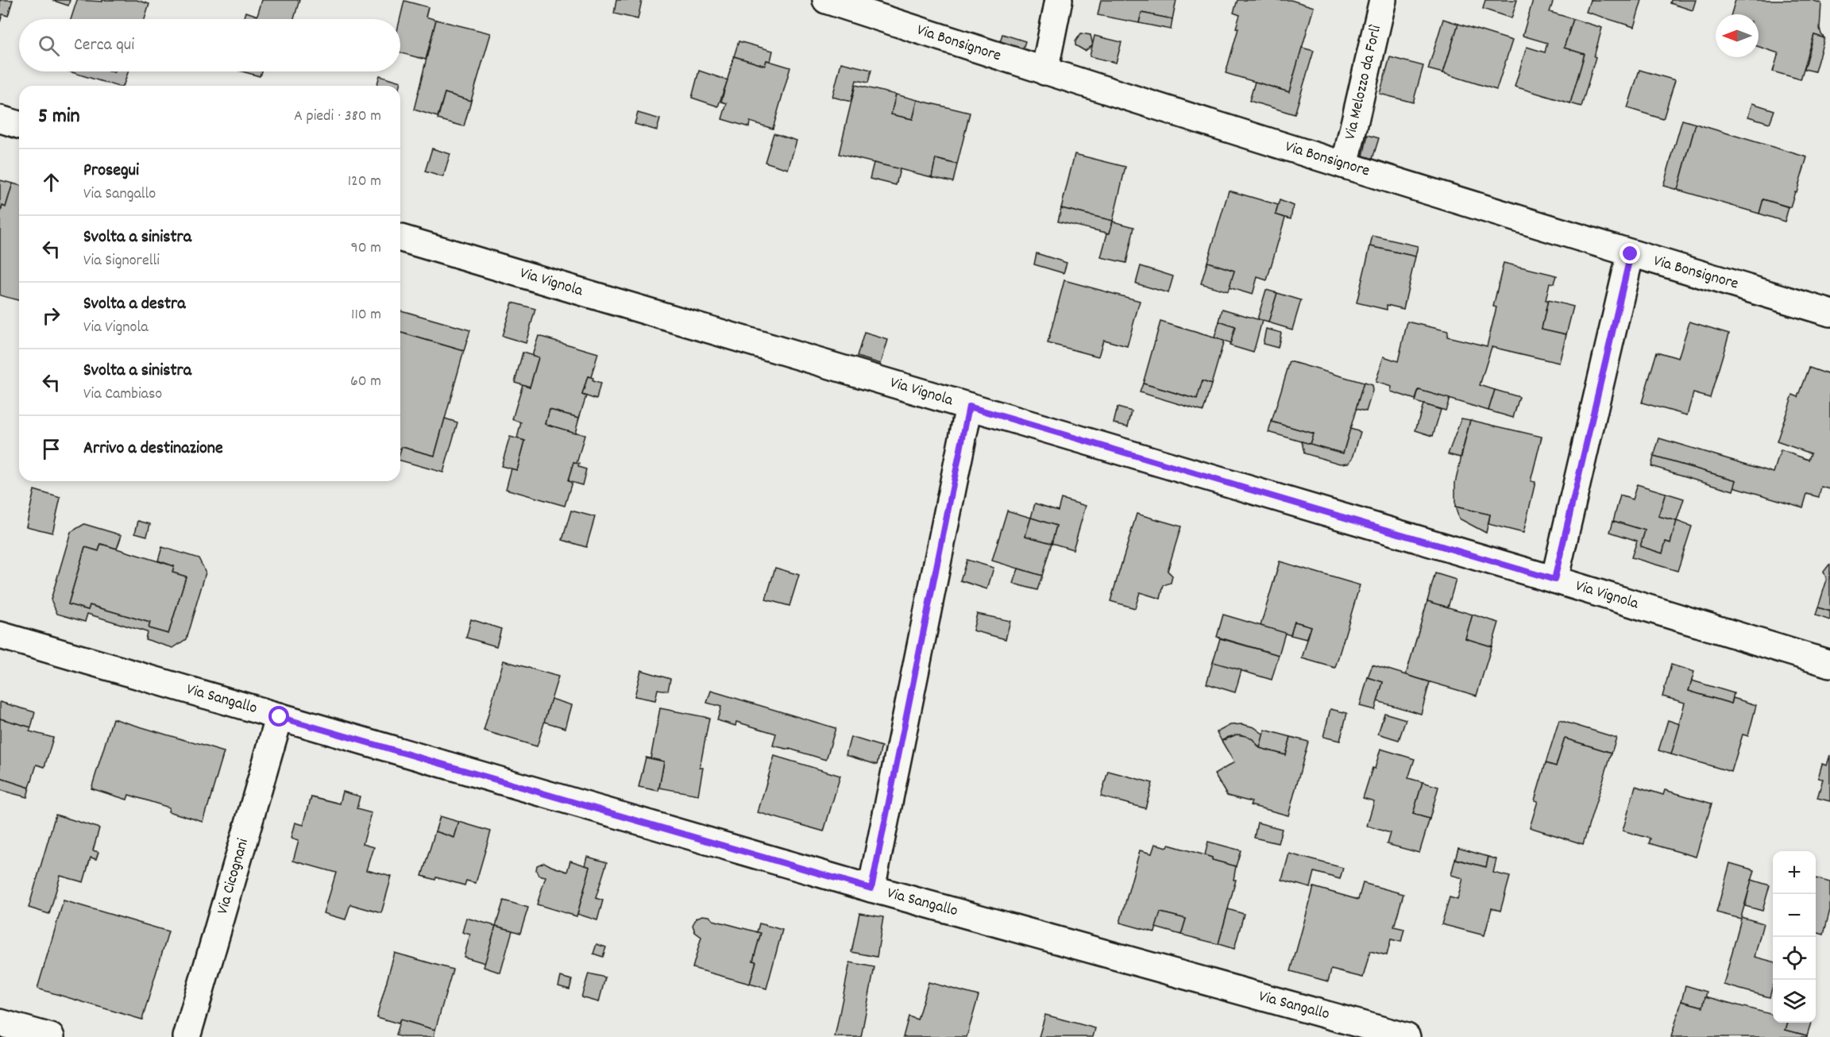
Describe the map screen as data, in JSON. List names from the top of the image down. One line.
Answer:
{"streets":{"street":["Via Bonsignore","Via Melozzo da Forlì","Via Vignola","Via Sangallo","Via Cicognani"]},"crossings":[["Via Bonsignore","Via Melozzo da Forlì"],["Via Sangallo","Via Cicognani"]],"north":"left","page":{"search":"Cerca qui","heading":["5 min","A piedi · 380 m"],"list":[["Prosegui","Via Sangallo","120 m"],["Svolta a sinistra","Via Signorelli","90 m"],["Svolta a destra","Via Vignola","110 m"],["Svolta a sinistra","Via Cambiaso","60 m"],"Arrivo a destinazione"],"map_buttons":["+","−"]}}
